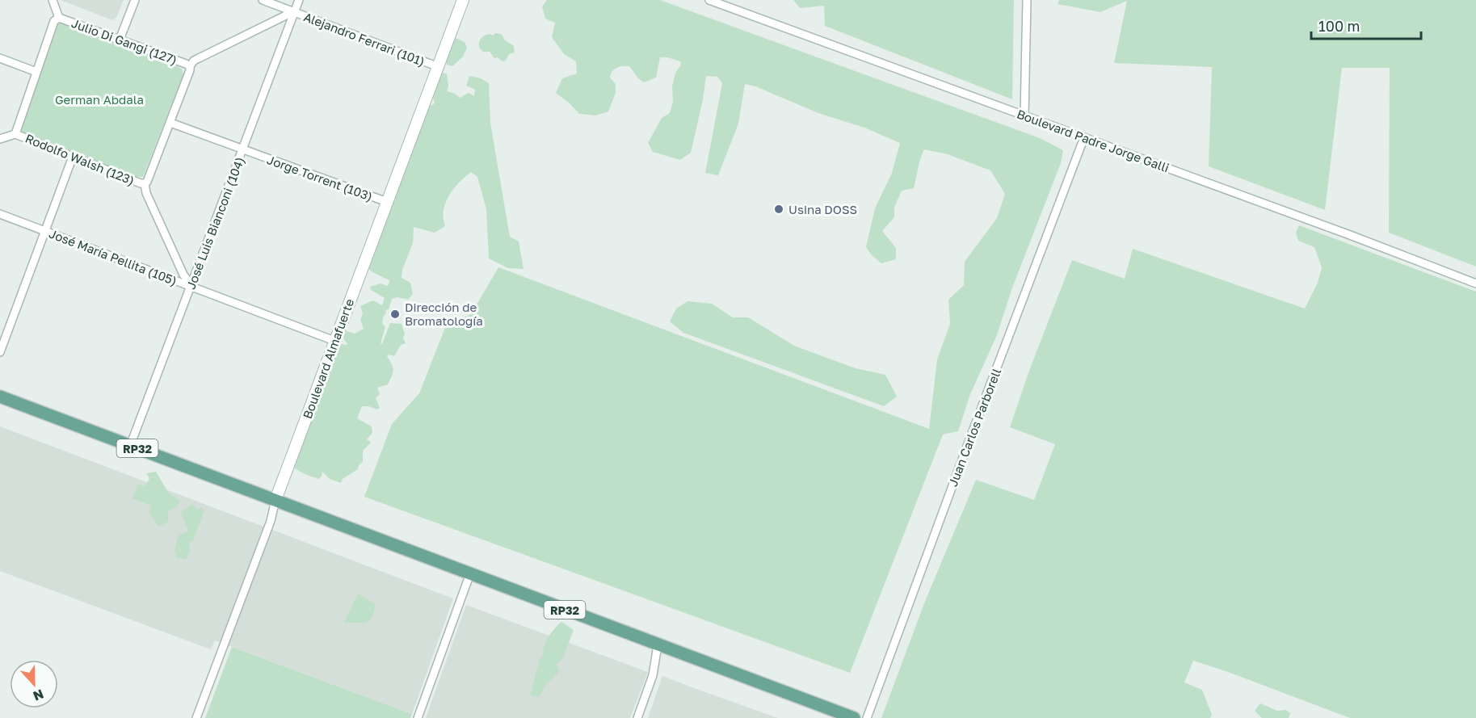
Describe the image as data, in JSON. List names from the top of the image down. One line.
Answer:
{"streets":{"main road":["Boulevard Almafuerte","RP32"],"street":["Alejandro Ferrari (101)","Julio Di Gangi (127)","Boulevard Padre Jorge Galli","Rodolfo Walsh (123)","Jorge Torrent (103)","José Luis Bianconi (104)","José María Pellita (105)","Juan Carlos Parborell"]},"crossings":[["Alejandro Ferrari (101)","José Luis Bianconi (104)"],["Alejandro Ferrari (101)","Boulevard Almafuerte"],["Boulevard Padre Jorge Galli","Juan Carlos Parborell"],["Jorge Torrent (103)","José Luis Bianconi (104)"],["Jorge Torrent (103)","Boulevard Almafuerte"],["José Luis Bianconi (104)","José María Pellita (105)"],["José Luis Bianconi (104)","RP32"],["José María Pellita (105)","Boulevard Almafuerte"],["Boulevard Almafuerte","RP32"]],"parks":["German Abdala"],"places":["Usina DOSS","Dirección de Bromatología"],"scale_bar":"100 m","north":"bottom"}
